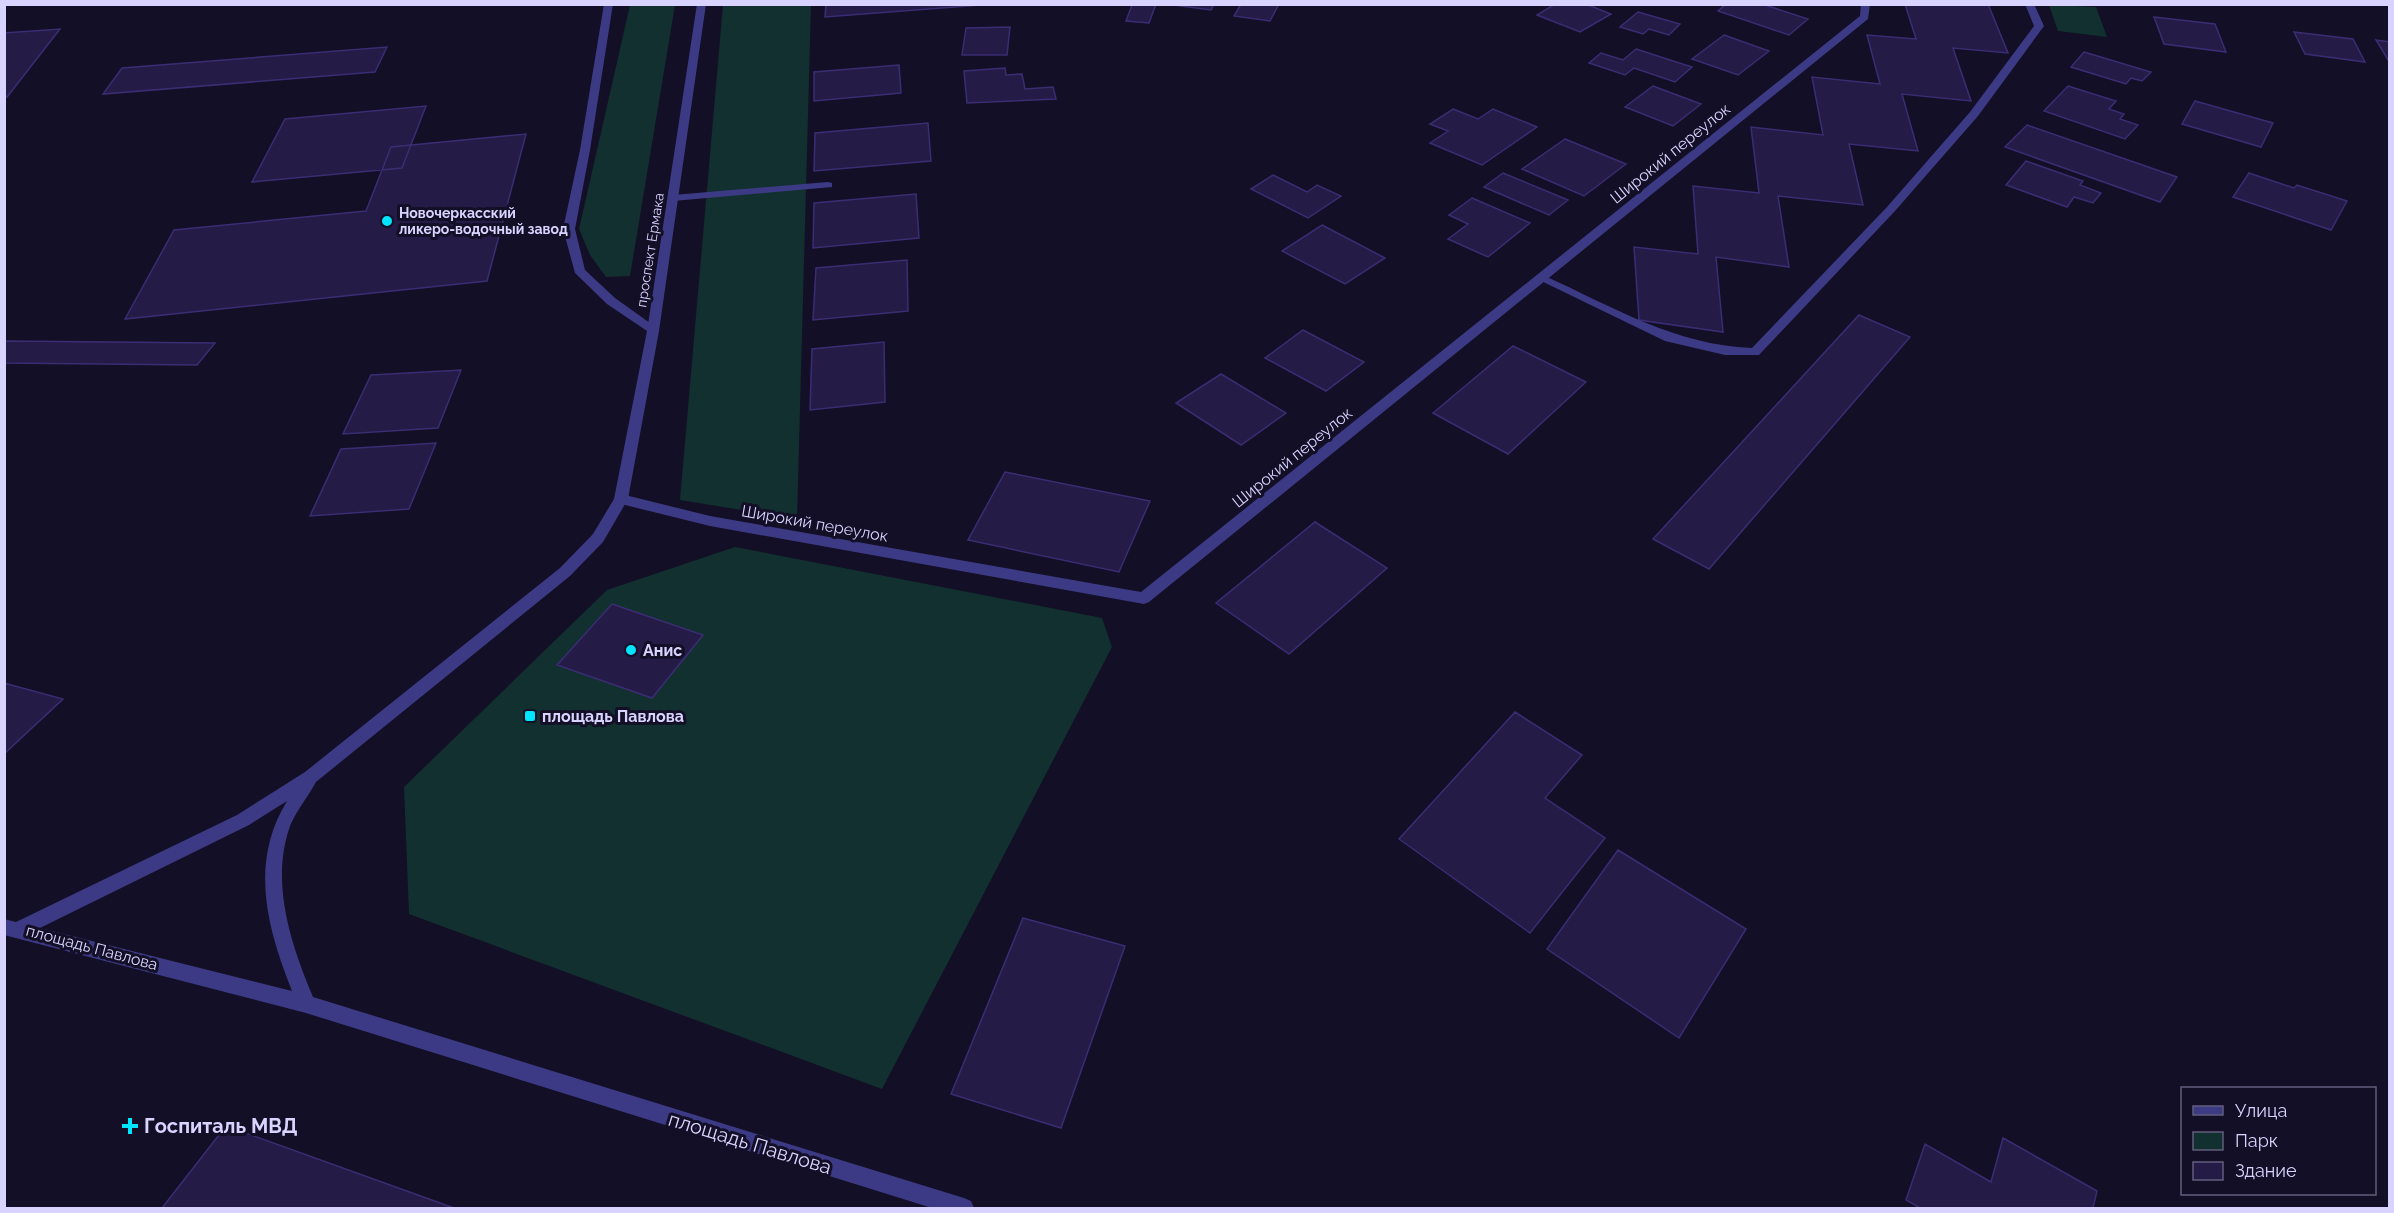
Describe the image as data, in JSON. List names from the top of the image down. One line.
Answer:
{"streets":{"street":["Широкий переулок","проспект Ермака","площадь Павлова"]},"crossings":[["Широкий переулок","проспект Ермака"],["Широкий переулок","площадь Павлова"],["проспект Ермака","площадь Павлова"]],"places":{"other":["Новочеркасский ликеро-водочный завод","Анис"],"transit":["площадь Павлова"],"health":["Госпиталь МВД"]},"legend":["Улица","Парк","Здание"]}
